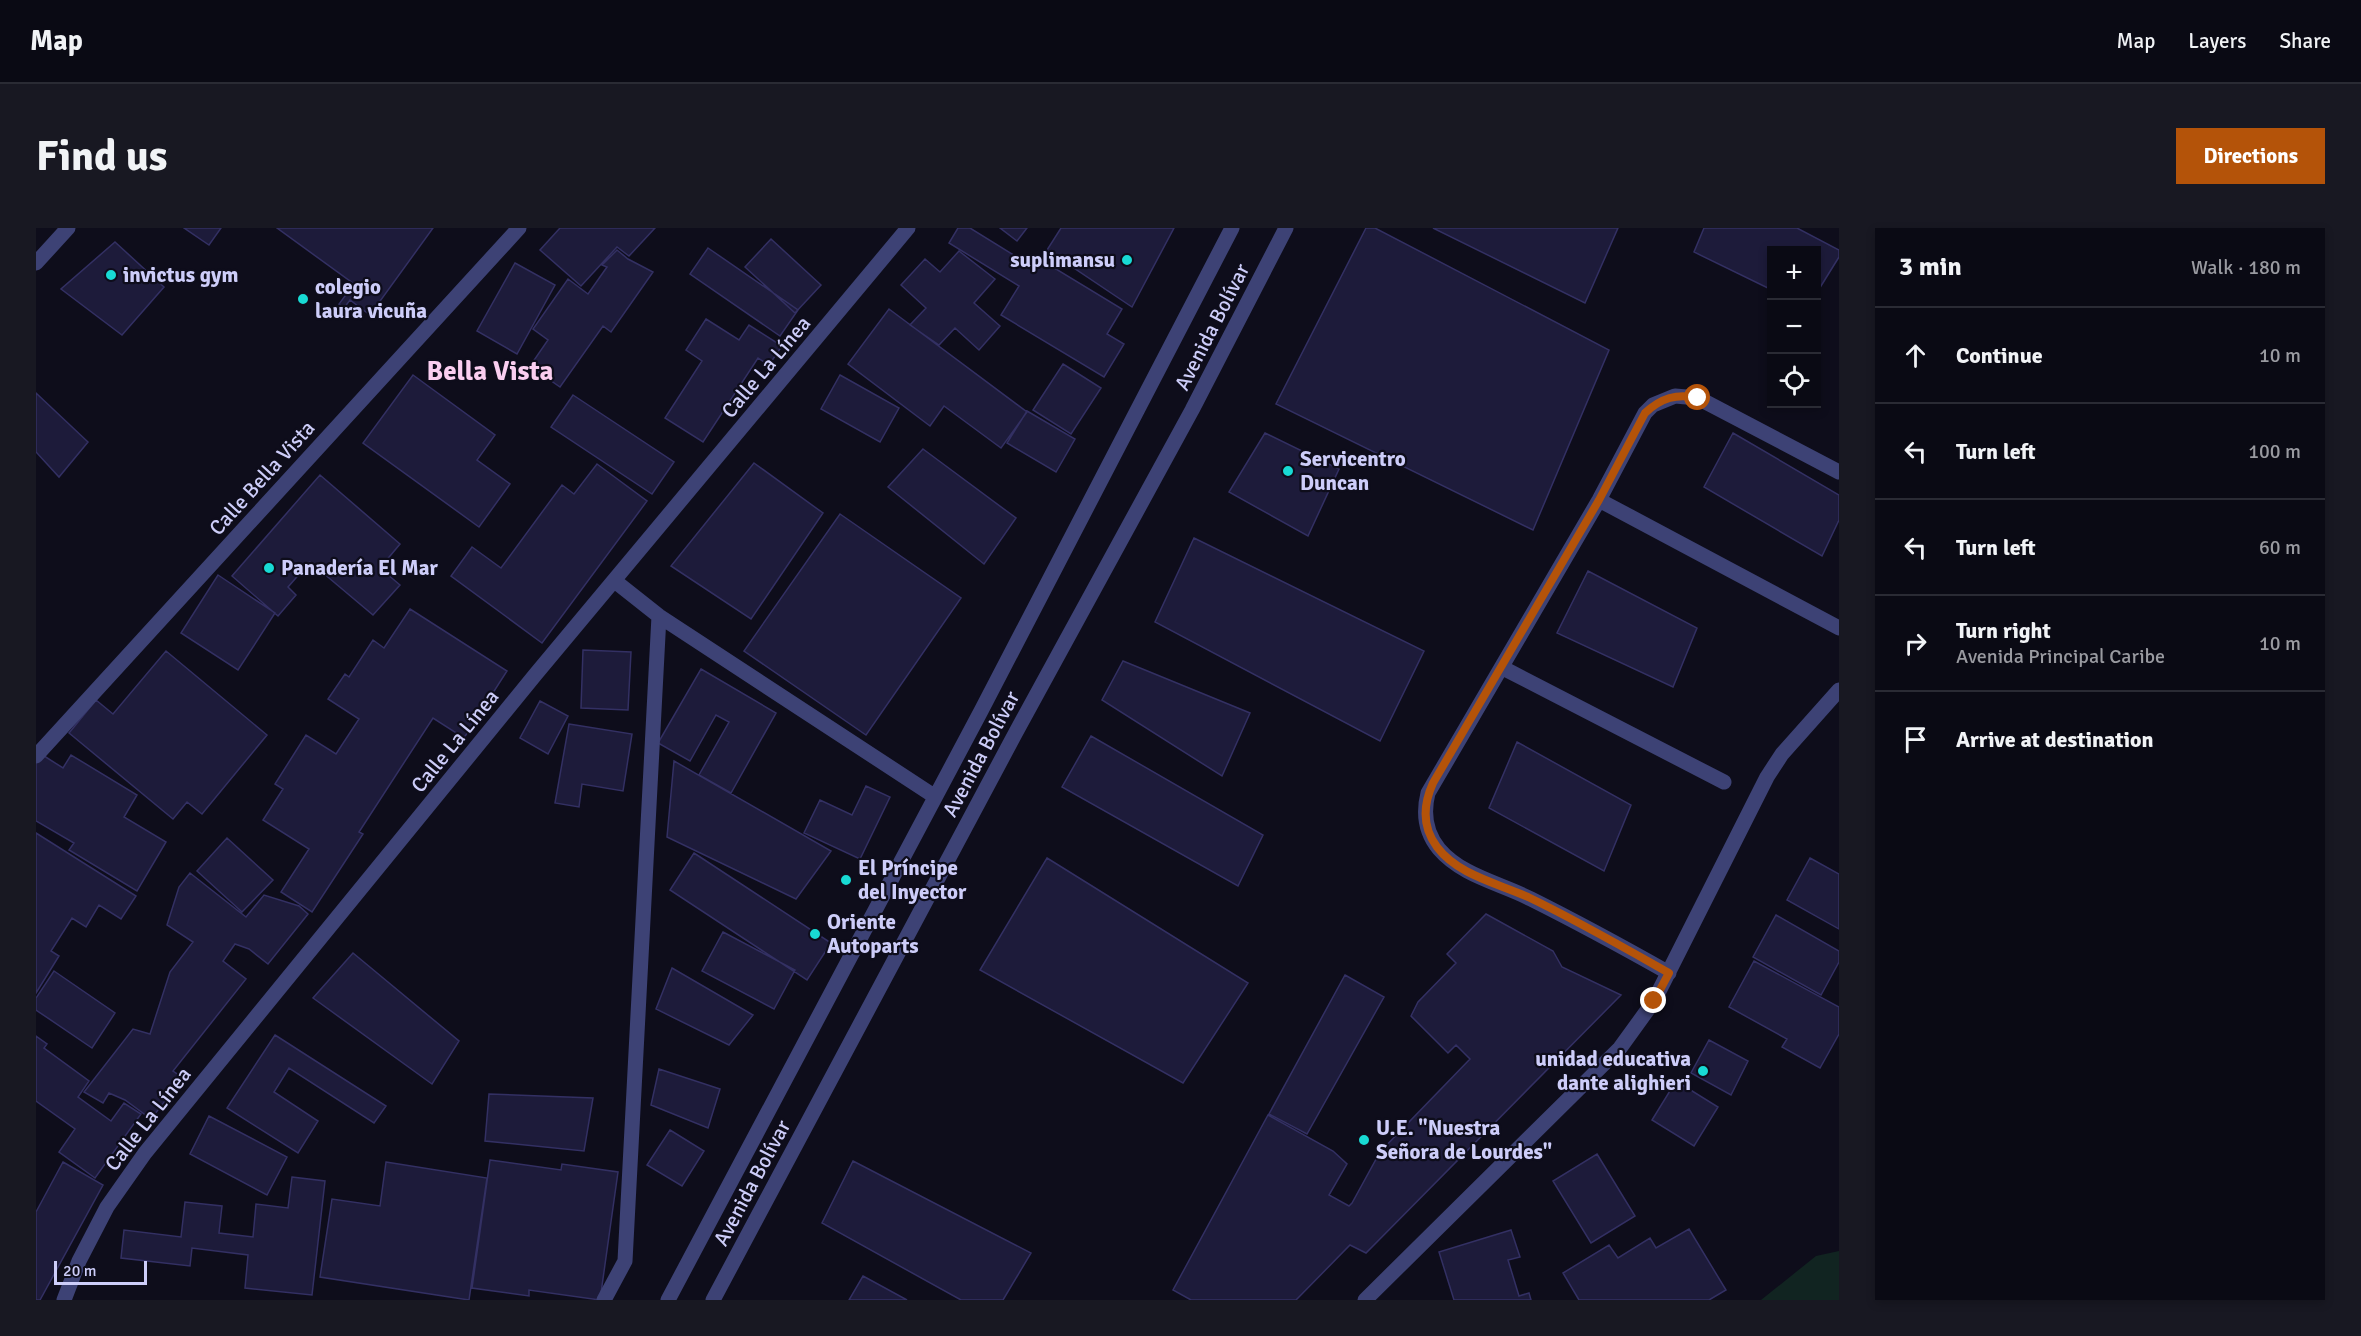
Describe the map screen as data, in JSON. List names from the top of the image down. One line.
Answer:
{"streets":{"street":["Avenida Bolívar","Calle La Línea","Calle Bella Vista"]},"districts":["Bella Vista"],"places":["suplimansu","invictus gym","colegio laura vicuña","Servicentro Duncan","Panadería El Mar","El Príncipe del Inyector","Oriente Autoparts","unidad educativa dante alighieri","U.E. \"Nuestra Señora de Lourdes\""],"scale_bar":"20 m","page":{"header":"Map","nav":["Map","Layers","Share"],"buttons":"Directions","title":"Find us","heading":["3 min","Walk · 180 m"],"map_buttons":["+","−"],"list":[["Continue","10 m"],["Turn left","100 m"],["Turn left","60 m"],["Turn right","Avenida Principal Caribe","10 m"],"Arrive at destination"],"scale":"20 m"}}
